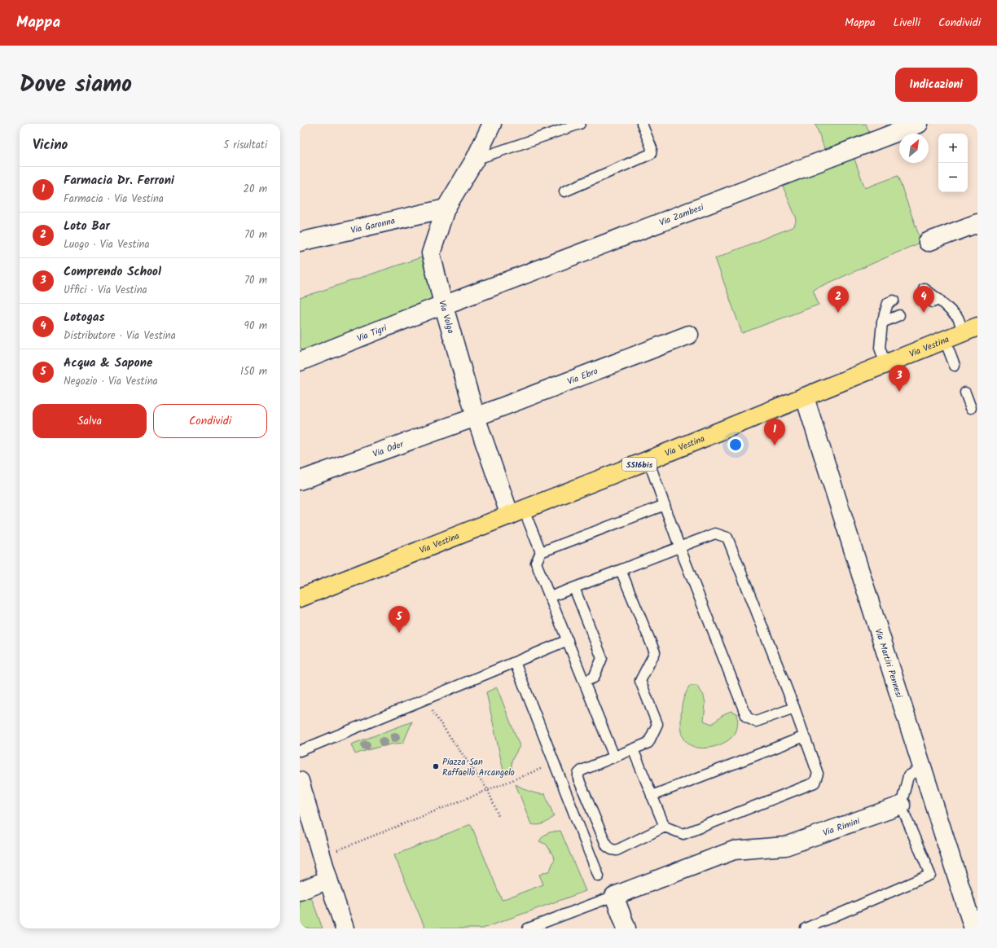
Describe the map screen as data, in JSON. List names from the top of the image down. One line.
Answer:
{"streets":{"main road":["Via Vestina","SS16bis"],"street":["Via Zambesi","Via Garonna","Via Volga","Via Tigri","Via Ebro","Via Oder","Via Martiri Pennesi","Via Rimini"]},"crossings":[["Via Zambesi","Via Volga"],["Via Zambesi","Via Tigri"],["Via Garonna","Via Volga"],["Via Volga","Via Tigri"],["Via Volga","Via Vestina"],["Via Volga","Via Ebro"],["Via Volga","Via Oder"],["Via Vestina","Via Martiri Pennesi"],["Via Ebro","Via Oder"]],"places":["Piazza San Raffaello Arcangelo"],"north":"top right","page":{"header":"Mappa","nav":["Mappa","Livelli","Condividi"],"title":"Dove siamo","buttons":["Indicazioni",["Salva","Condividi"]],"heading":["Vicino","5 risultati"],"map_buttons":["+","−"],"list":[{"mark":"1","name":"Farmacia Dr. Ferroni","note":"Farmacia · Via Vestina","value":"20 m"},{"mark":"2","name":"Loto Bar","note":"Luogo · Via Vestina","value":"70 m"},{"mark":"3","name":"Comprendo School","note":"Uffici · Via Vestina","value":"70 m"},{"mark":"4","name":"Lotogas","note":"Distributore · Via Vestina","value":"90 m"},{"mark":"5","name":"Acqua & Sapone","note":"Negozio · Via Vestina","value":"150 m"}],"pins":["2","4","3","1","5"]}}
